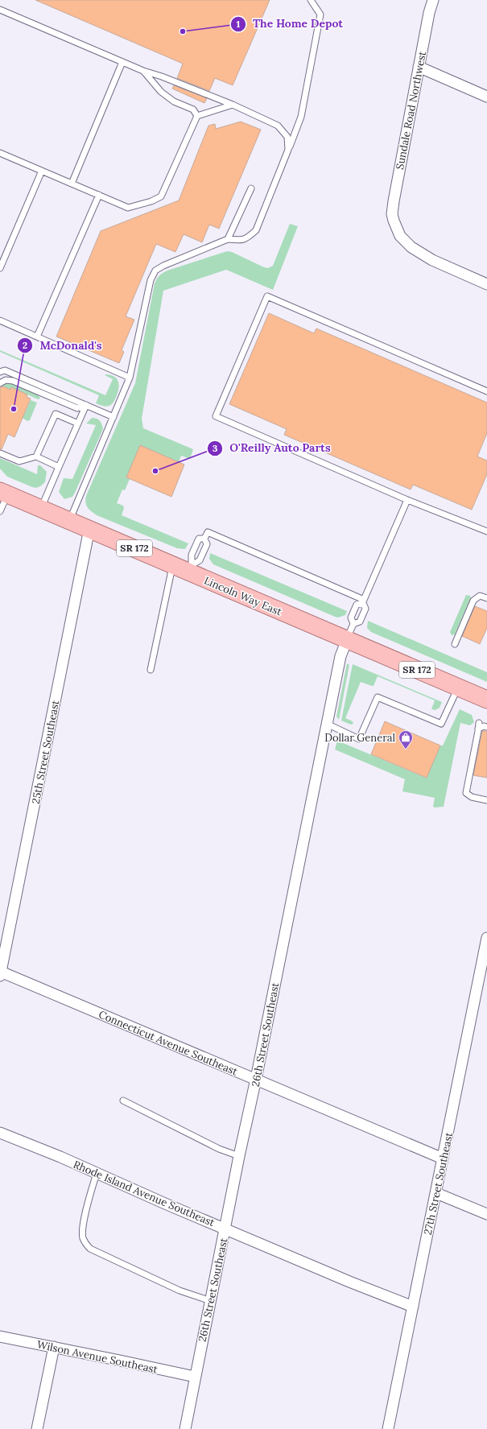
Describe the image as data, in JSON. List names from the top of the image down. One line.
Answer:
{"streets":{"main road":["SR 172","Lincoln Way East"],"street":["Sundale Road Northwest","25th Street Southeast","26th Street Southeast","Connecticut Avenue Southeast","27th Street Southeast","Rhode Island Avenue Southeast","Wilson Avenue Southeast"]},"crossings":[["Lincoln Way East","25th Street Southeast"],["Lincoln Way East","26th Street Southeast"],["25th Street Southeast","Connecticut Avenue Southeast"],["26th Street Southeast","Connecticut Avenue Southeast"],["26th Street Southeast","Rhode Island Avenue Southeast"],["26th Street Southeast","Wilson Avenue Southeast"],["Connecticut Avenue Southeast","27th Street Southeast"],["27th Street Southeast","Rhode Island Avenue Southeast"]],"places":{"other":["The Home Depot","McDonald's","O'Reilly Auto Parts"],"shop":["Dollar General"]}}
